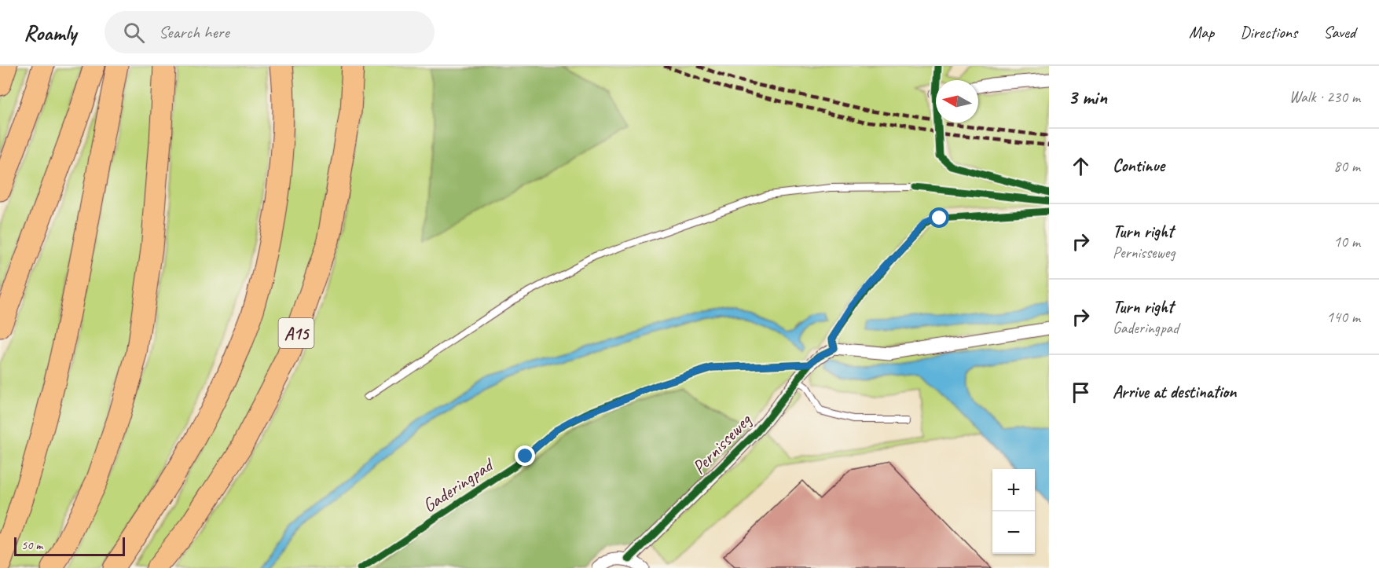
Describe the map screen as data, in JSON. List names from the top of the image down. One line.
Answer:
{"streets":{"highway":["A15"],"street":["Pernisseweg"],"cycle path":["Gaderingpad"]},"scale_bar":"50 m","north":"left","page":{"header":"Roamly","search":"Search here","nav":["Map","Directions","Saved"],"heading":["3 min","Walk · 230 m"],"list":[["Continue","80 m"],["Turn right","Pernisseweg","10 m"],["Turn right","Gaderingpad","140 m"],"Arrive at destination"],"map_buttons":["+","−"],"scale":"50 m"}}
